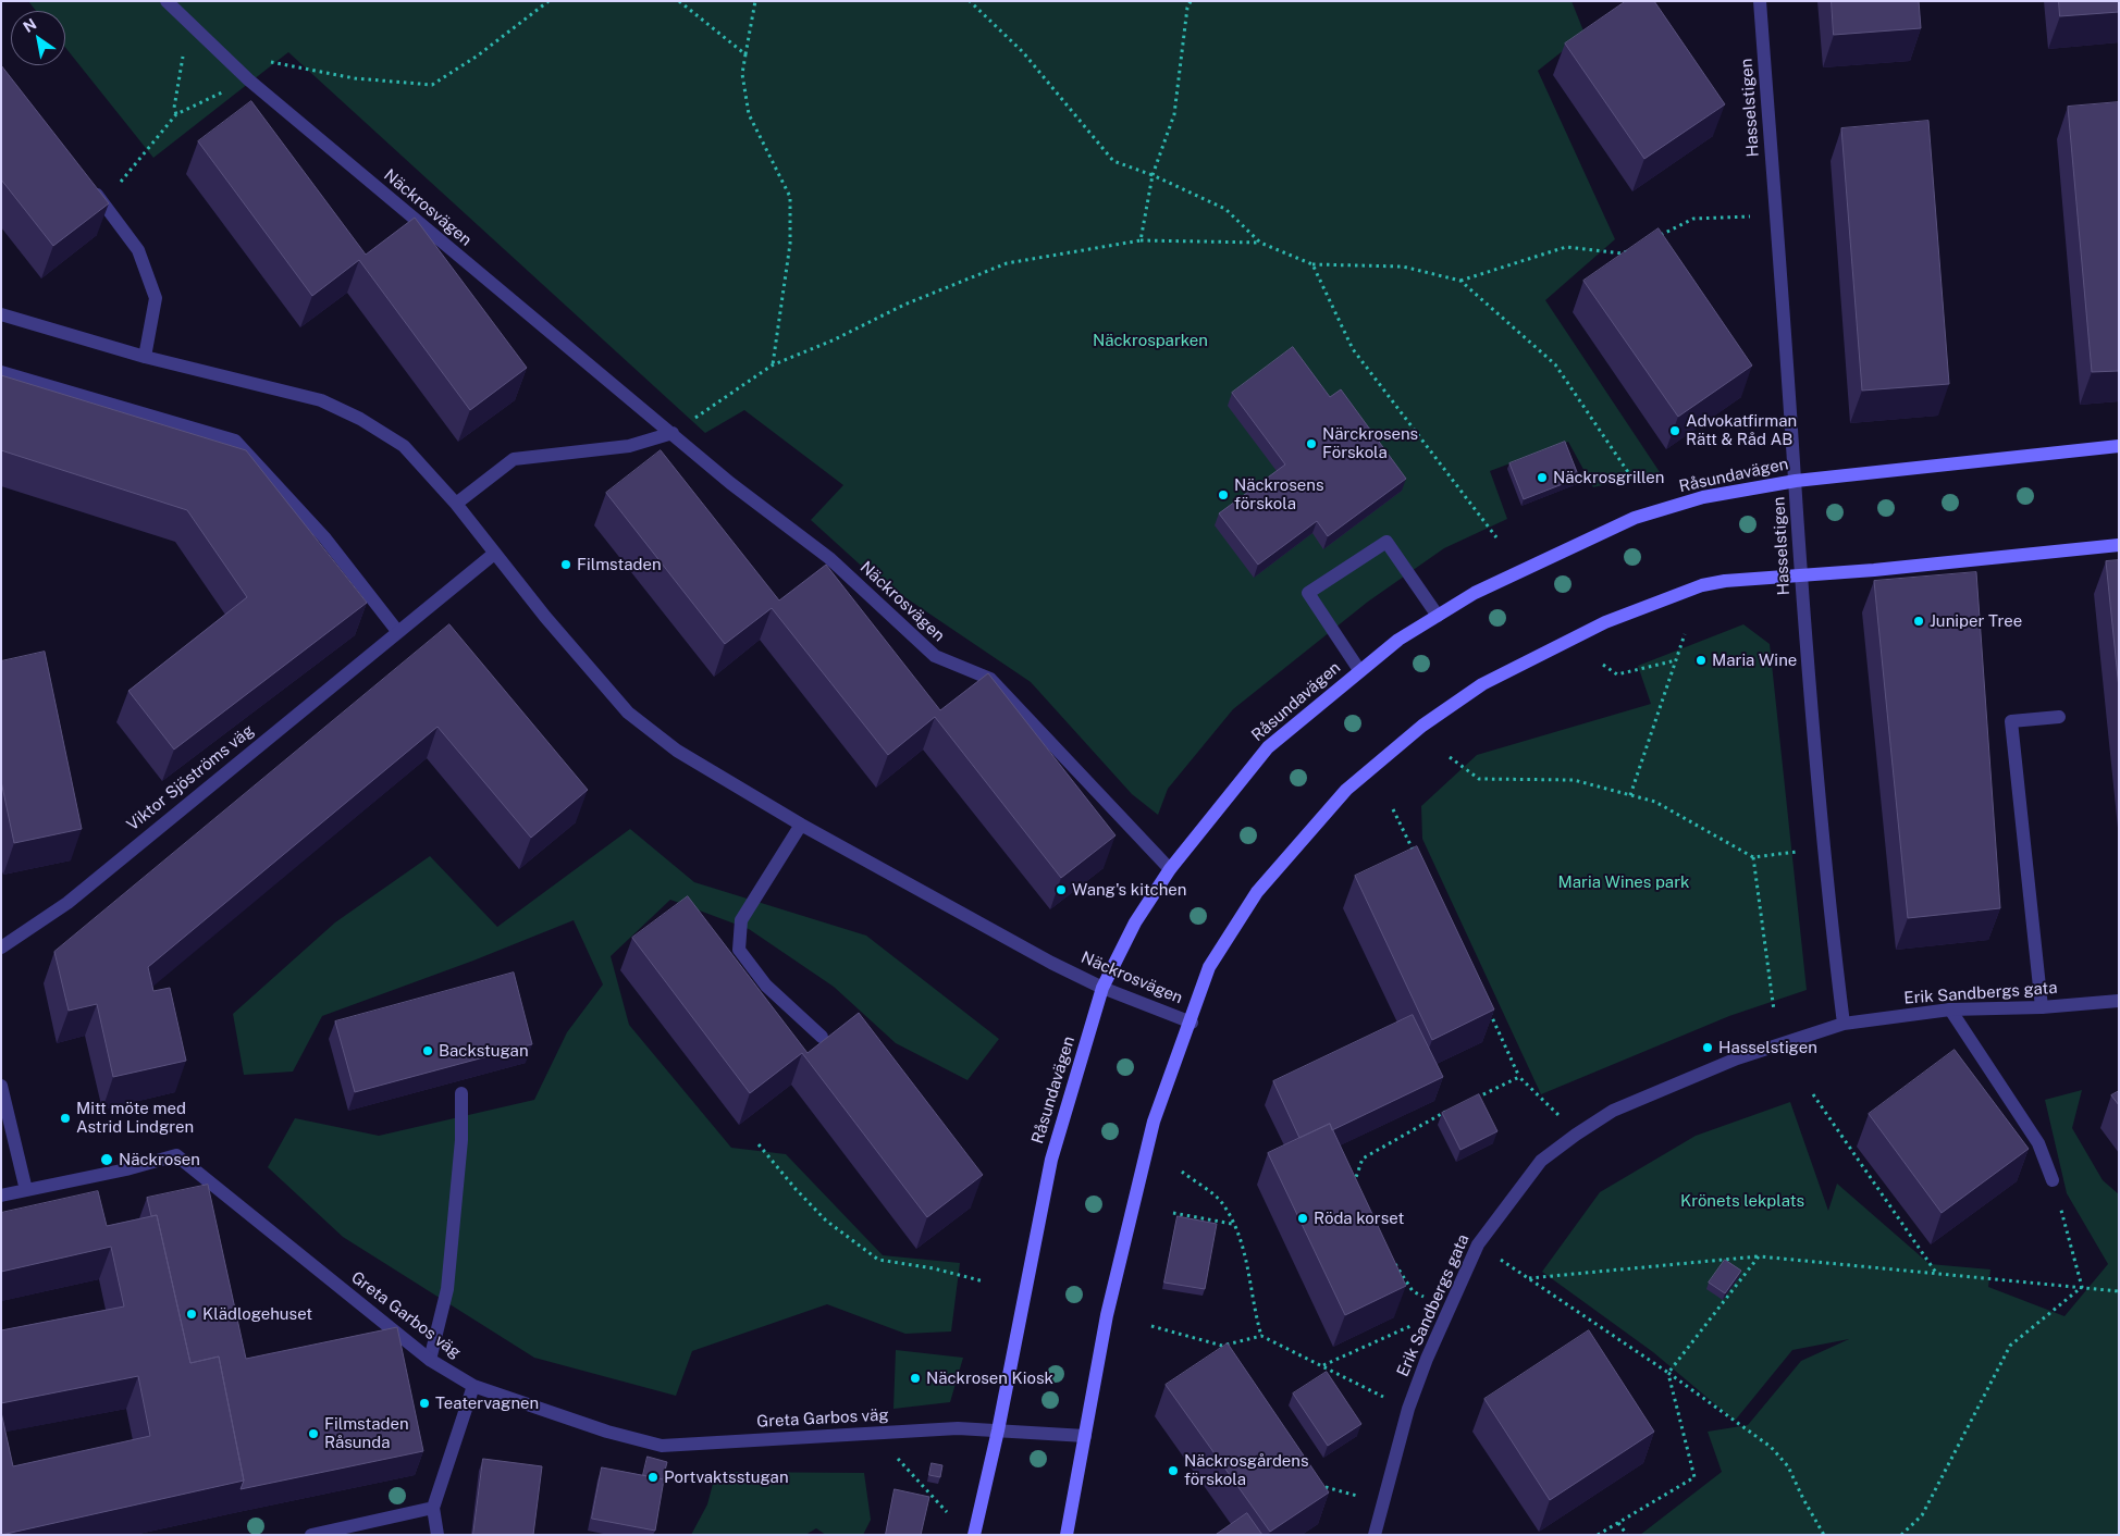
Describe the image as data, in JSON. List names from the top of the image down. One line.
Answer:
{"streets":{"street":["Hasselstigen","Näckrosvägen","Råsundavägen","Viktor Sjöströms väg","Erik Sandbergs gata","Greta Garbos väg"]},"crossings":[["Hasselstigen","Råsundavägen"],["Hasselstigen","Erik Sandbergs gata"],["Näckrosvägen","Råsundavägen"],["Näckrosvägen","Viktor Sjöströms väg"],["Råsundavägen","Greta Garbos väg"]],"parks":["Näckrosparken","Maria Wines park","Krönets lekplats"],"places":["Advokatfirman Rätt & Råd AB","Närckrosens Förskola","Näckrosgrillen","Näckrosens förskola","Filmstaden","Juniper Tree","Maria Wine","Wang's kitchen","Hasselstigen","Backstugan","Mitt möte med Astrid Lindgren","Näckrosen","Röda korset","Klädlogehuset","Näckrosen Kiosk","Teatervagnen","Filmstaden Råsunda","Näckrosgårdens förskola","Portvaktsstugan"],"north":"top left"}
